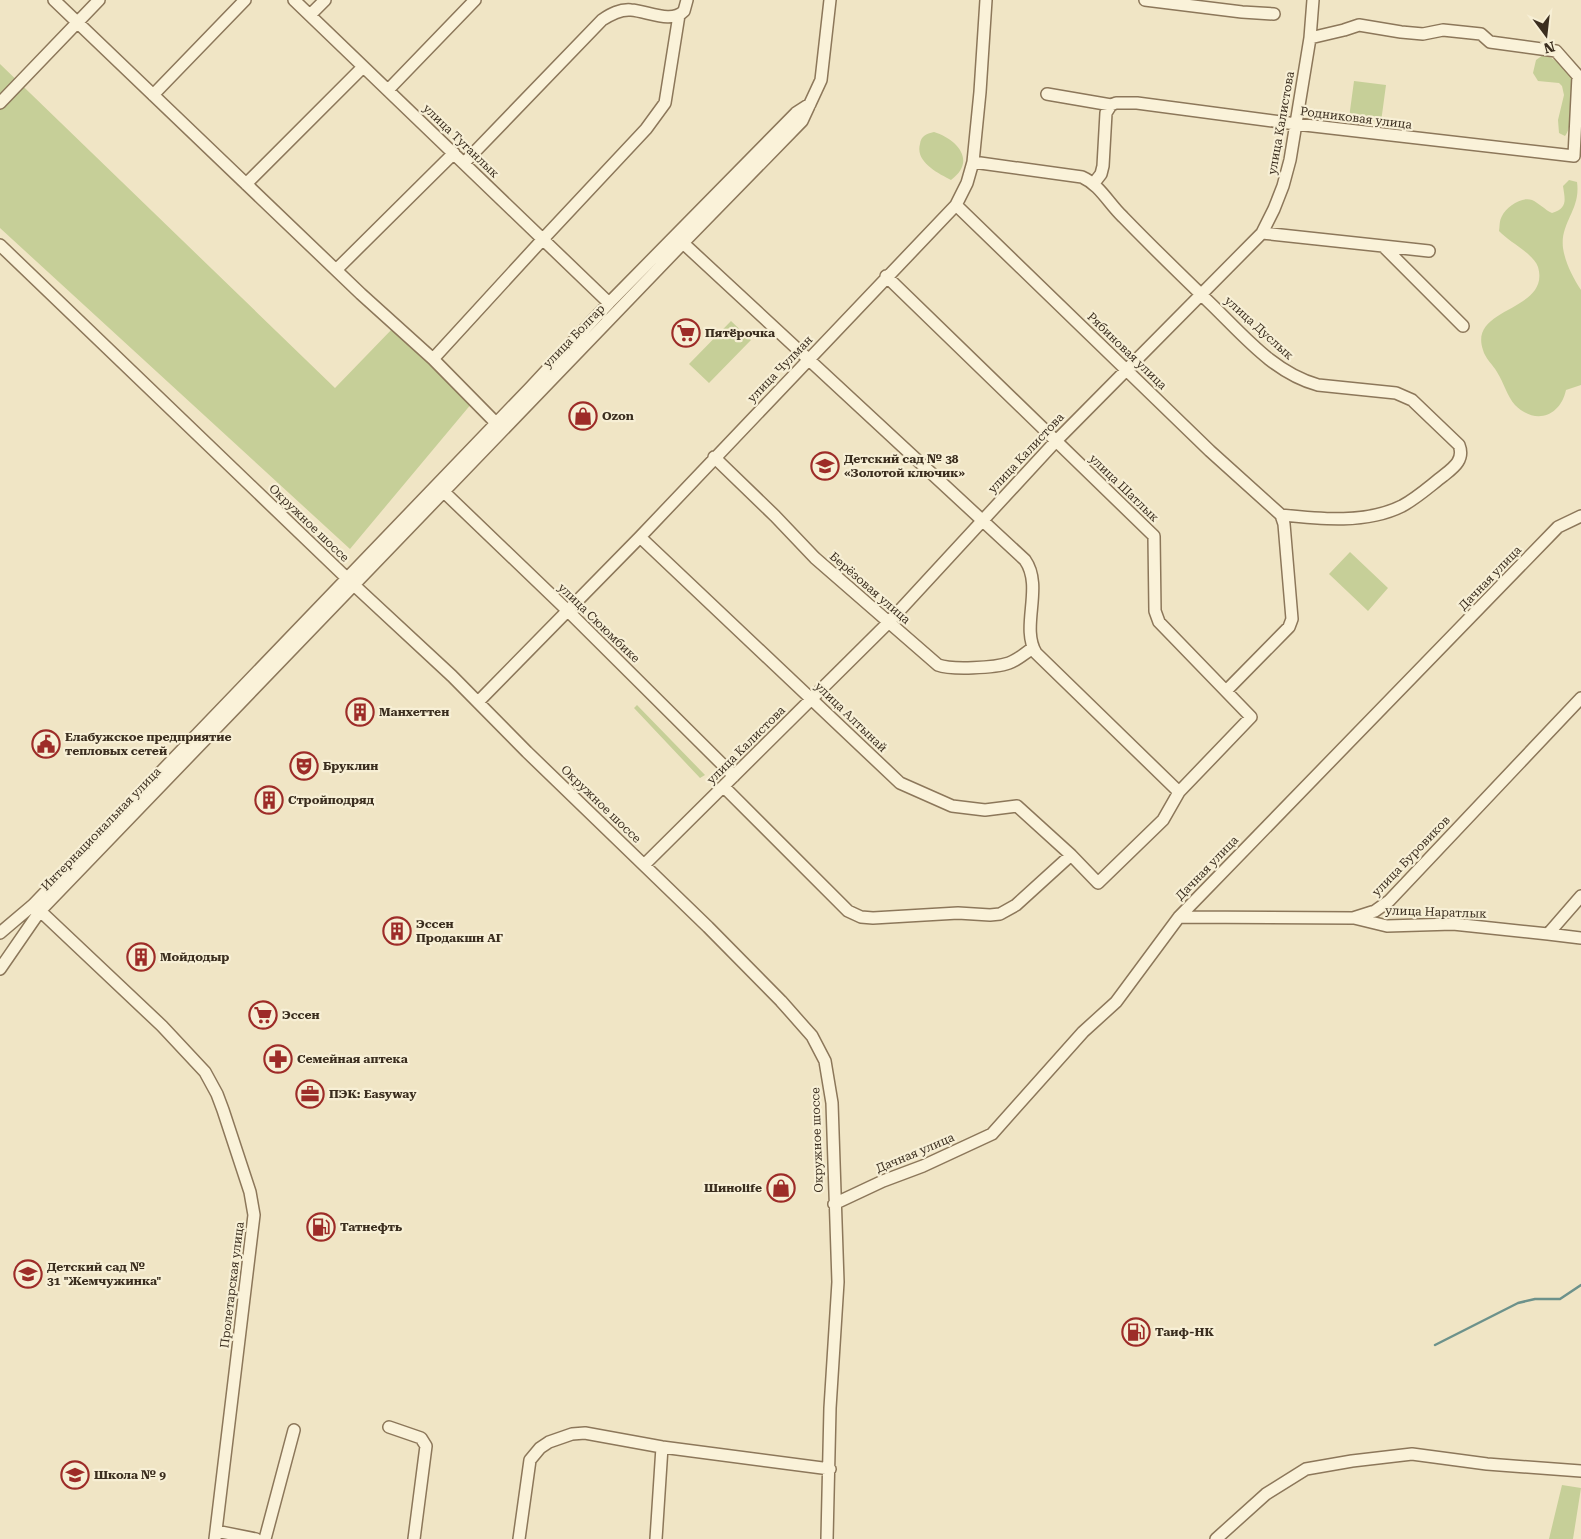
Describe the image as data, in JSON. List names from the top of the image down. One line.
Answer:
{"streets":{"street":["Родниковая улица","улица Калистова","улица Туганлык","улица Дуслык","улица Болгар","Рябиновая улица","улица Чулман","улица Шатлык","Окружное шоссе","Дачная улица","Берёзовая улица","улица Сююмбике","улица Алтынай","Интернациональная улица","улица Буровиков","улица Наратлык","Пролетарская улица"]},"crossings":[["Родниковая улица","улица Калистова"],["улица Калистова","улица Дуслык"],["улица Калистова","Рябиновая улица"],["улица Калистова","улица Шатлык"],["улица Калистова","Окружное шоссе"],["улица Калистова","Берёзовая улица"],["улица Калистова","улица Сююмбике"],["улица Калистова","улица Алтынай"],["улица Туганлык","улица Болгар"],["улица Дуслык","Рябиновая улица"],["улица Дуслык","улица Чулман"],["улица Болгар","Окружное шоссе"],["улица Болгар","улица Сююмбике"],["улица Болгар","Интернациональная улица"],["Рябиновая улица","улица Чулман"],["улица Чулман","улица Шатлык"],["улица Чулман","Окружное шоссе"],["улица Чулман","Берёзовая улица"],["улица Чулман","улица Сююмбике"],["улица Чулман","улица Алтынай"],["улица Шатлык","улица Алтынай"],["Окружное шоссе","Дачная улица"],["Окружное шоссе","Интернациональная улица"],["Дачная улица","улица Буровиков"],["Интернациональная улица","Пролетарская улица"],["улица Буровиков","улица Наратлык"]],"places":{"supermarket":["Пятёрочка","Эссен"],"shop":["Ozon","Шиноlife"],"school or university":["Детский сад № 38 «Золотой ключик»","Детский сад № 31 \"Жемчужинка\"","Школа № 9"],"building":["Манхеттен","Стройподряд","Эссен Продакшн АГ","Мойдодыр"],"public building":["Елабужское предприятие тепловых сетей"],"theatre":["Бруклин"],"pharmacy":["Семейная аптека"],"office":["ПЭК: Easyway"],"fuel station":["Татнефть","Таиф-НК"]},"north":"bottom"}
